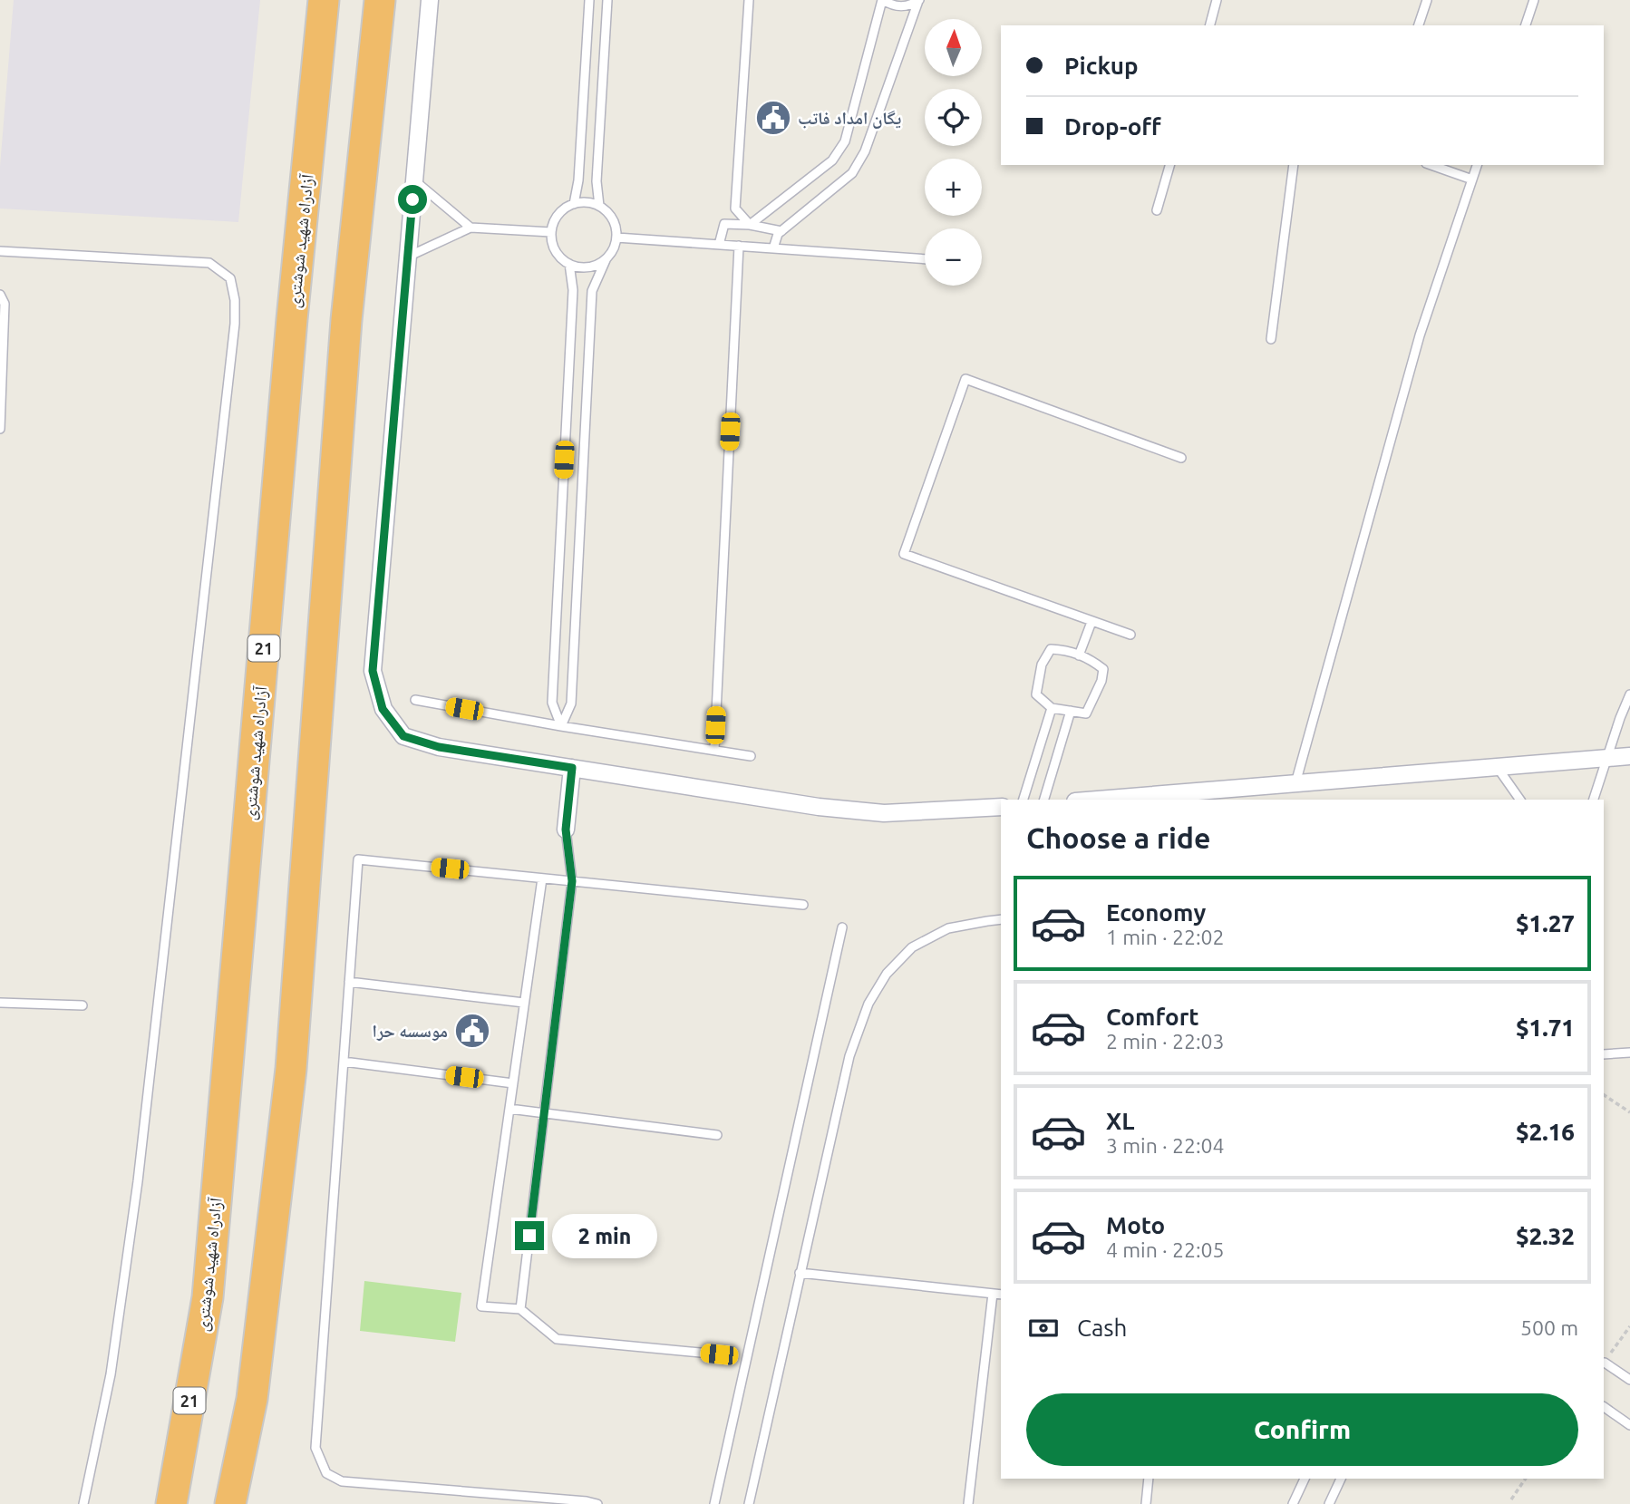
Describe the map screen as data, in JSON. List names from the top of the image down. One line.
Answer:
{"streets":{"highway":["آزادراه شهید شوشتری","21"]},"places":{"public building":["یگان امداد فاتب","موسسه حرا"]},"north":"top","page":{"map_buttons":["+","−"],"banner":["Pickup","Drop-off"],"heading":"Choose a ride","list":[{"name":"Economy","note":"1 min · 22:02","value":"$1.27"},{"name":"Comfort","note":"2 min · 22:03","value":"$1.71"},{"name":"XL","note":"3 min · 22:04","value":"$2.16"},{"name":"Moto","note":"4 min · 22:05","value":"$2.32"}],"bubble":"2 min","pay":["Cash","500 m"],"buttons":"Confirm"}}
